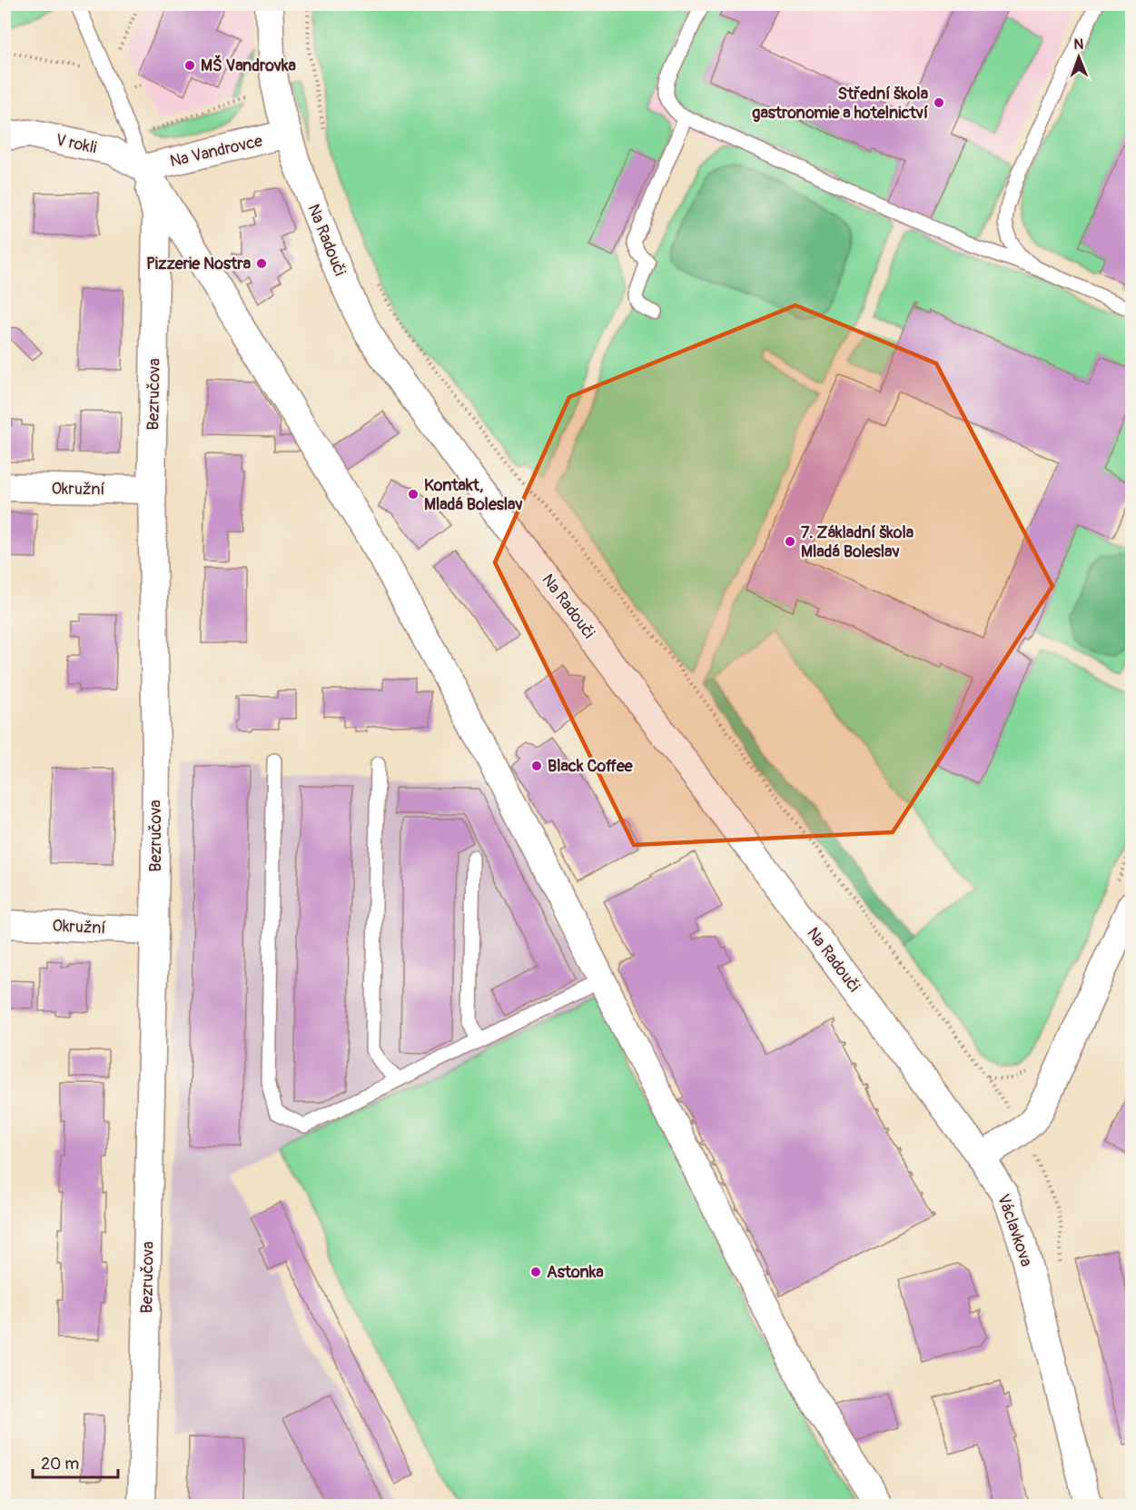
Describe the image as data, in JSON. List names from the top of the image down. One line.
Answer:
{"streets":{"street":["V rokli","Na Vandrovce","Na Radouči","Bezručova","Okružní","Václavkova"]},"crossings":[["V rokli","Na Vandrovce"],["V rokli","Bezručova"],["Na Vandrovce","Na Radouči"],["Na Vandrovce","Bezručova"],["Na Radouči","Václavkova"],["Bezručova","Okružní"]],"places":["MŠ Vandrovka","Střední škola gastronomie a hotelnictví","Pizzerie Nostra","Kontakt, Mladá Boleslav","7. Základní škola Mladá Boleslav","Black Coffee","Astonka"],"scale_bar":"20 m","north":"top"}
